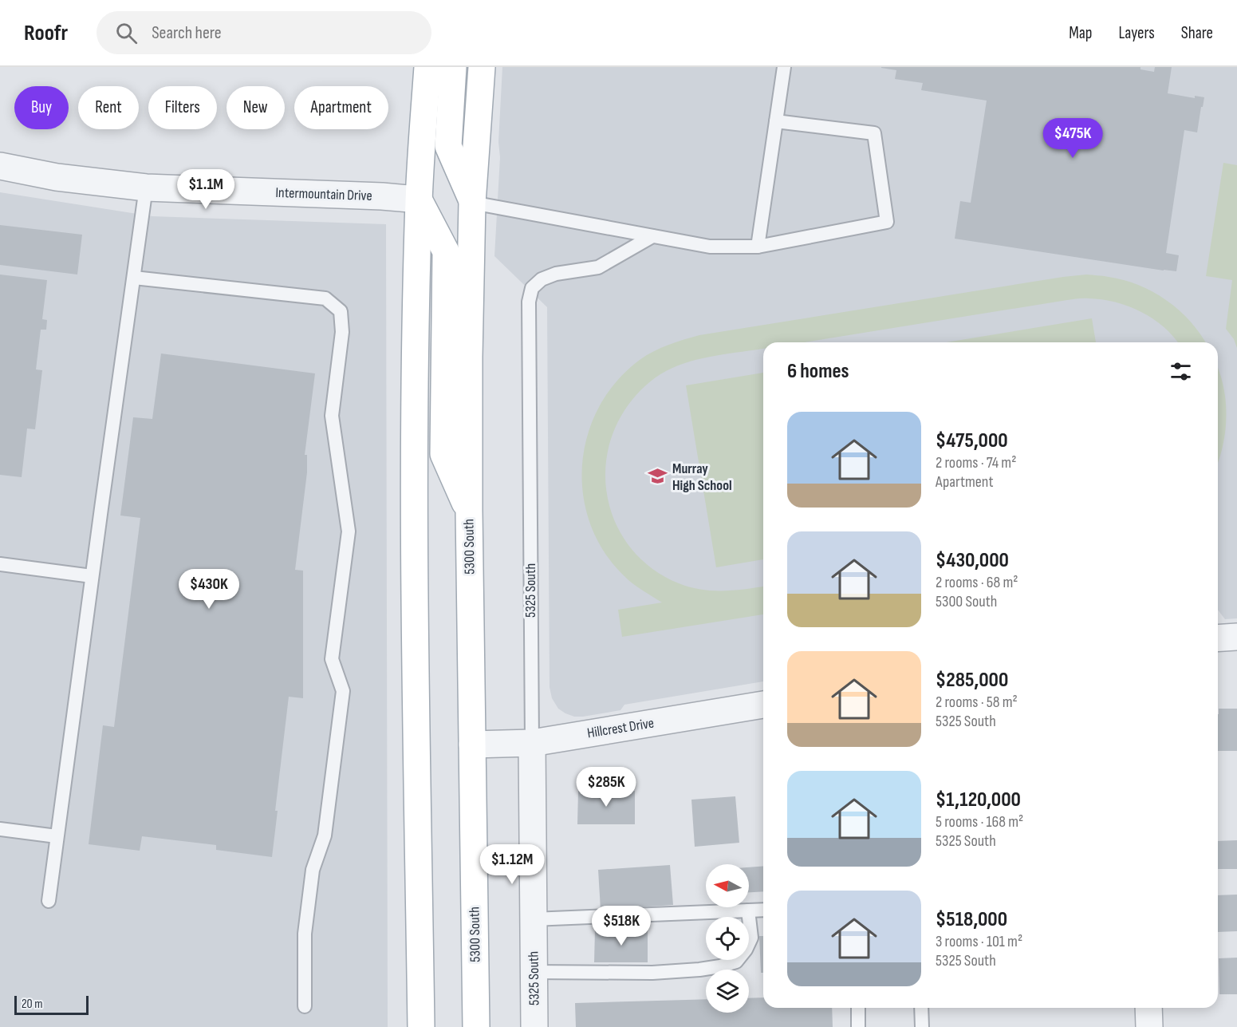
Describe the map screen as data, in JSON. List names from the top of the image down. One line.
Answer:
{"streets":{"main road":["5300 South"],"street":["Intermountain Drive","5325 South","Hillcrest Drive"]},"crossings":[["5300 South","Hillcrest Drive"],["5325 South","Hillcrest Drive"]],"places":{"school or university":["Murray High School"]},"scale_bar":"20 m","north":"left","page":{"header":"Roofr","search":"Search here","nav":["Map","Layers","Share"],"chip":["Buy","Rent","Filters","New","Apartment"],"price":["$475K","$1.1M","$430K","$285K","$1.12M","$518K"],"heading":"6 homes","list":[{"name":"$475,000","note":"2 rooms · 74 m² · Apartment"},{"name":"$430,000","note":"2 rooms · 68 m² · 5300 South"},{"name":"$285,000","note":"2 rooms · 58 m² · 5325 South"},{"name":"$1,120,000","note":"5 rooms · 168 m² · 5325 South"},{"name":"$518,000","note":"3 rooms · 101 m² · 5325 South"}],"scale":"20 m"}}
